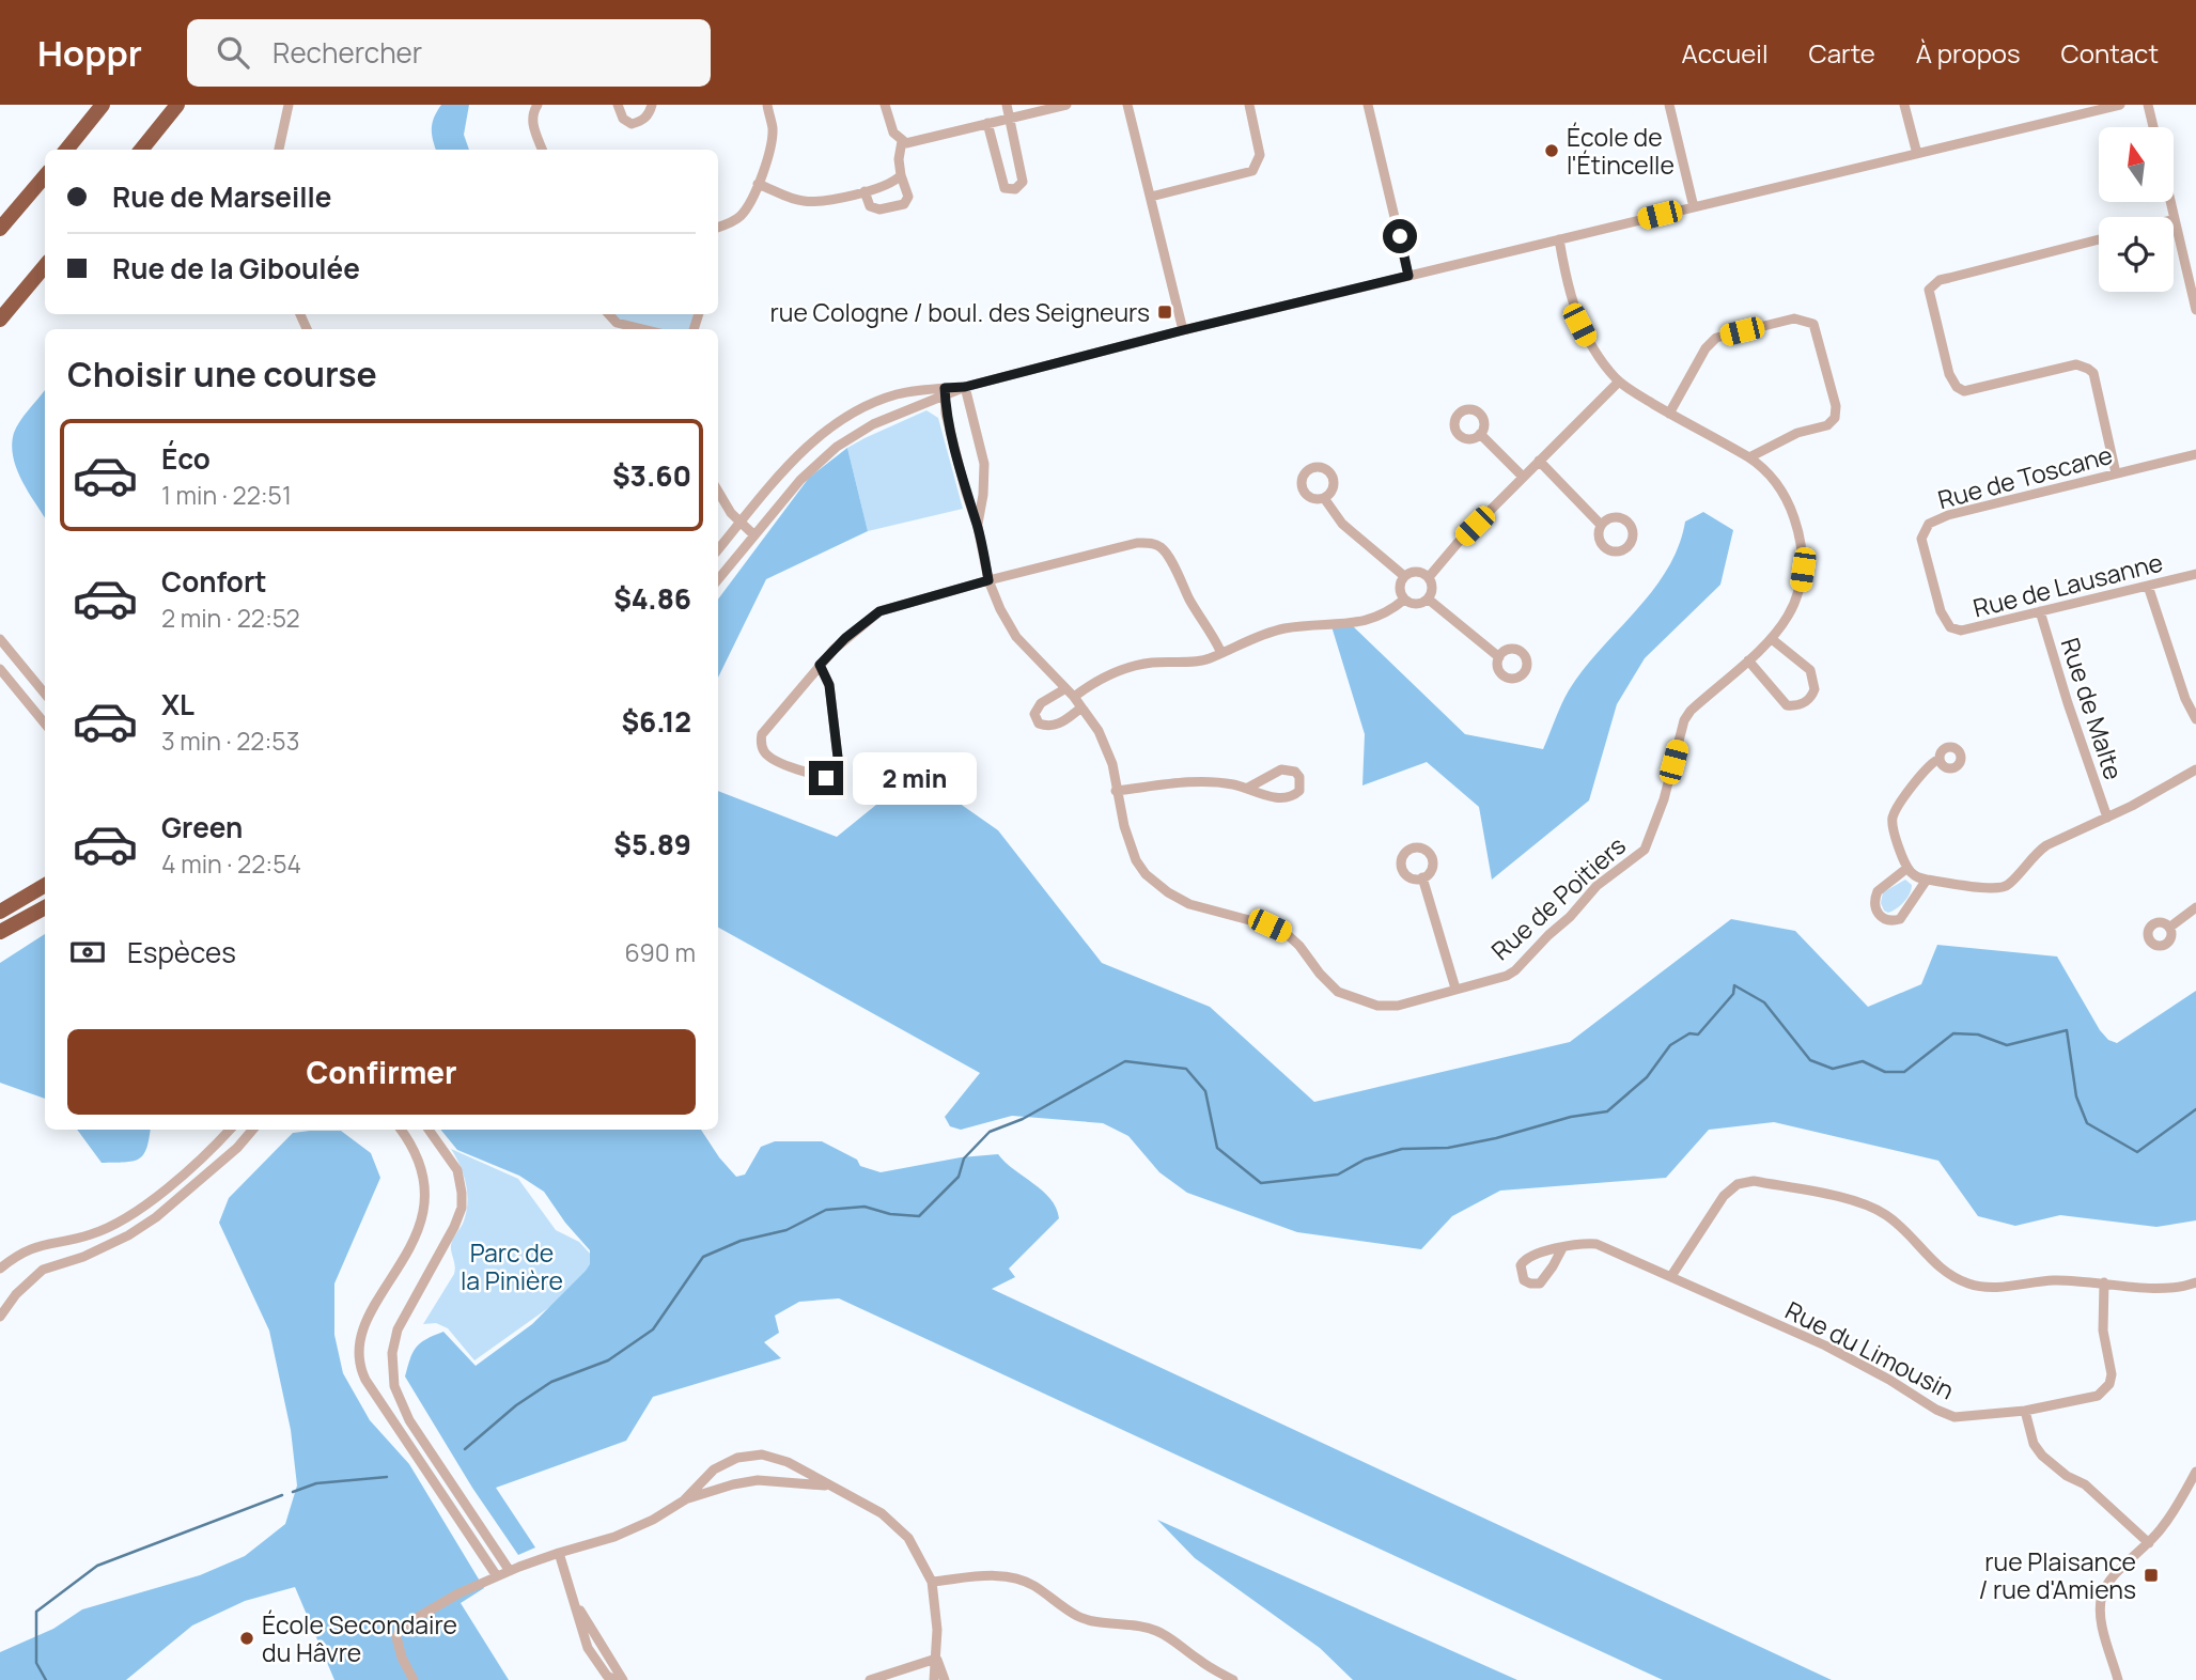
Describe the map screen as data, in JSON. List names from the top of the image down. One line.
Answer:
{"streets":{"street":["Rue de Toscane","Rue de Lausanne","Rue de Malte","Rue de Poitiers","Rue du Limousin"]},"crossings":[["Rue de Toscane","Rue de Lausanne"],["Rue de Lausanne","Rue de Malte"]],"parks":["Parc de la Pinière"],"places":{"other":["École de l'Étincelle","École Secondaire du Hâvre"],"transit":["rue Cologne / boul. des Seigneurs","rue Plaisance / rue d'Amiens"]},"north":"top","page":{"header":"Hoppr","search":"Rechercher","nav":["Accueil","Carte","À propos","Contact"],"banner":["Rue de Marseille","Rue de la Giboulée"],"heading":"Choisir une course","list":[{"name":"Éco","note":"1 min · 22:51","value":"$3.60"},{"name":"Confort","note":"2 min · 22:52","value":"$4.86"},{"name":"XL","note":"3 min · 22:53","value":"$6.12"},{"name":"Green","note":"4 min · 22:54","value":"$5.89"}],"bubble":"2 min","pay":["Espèces","690 m"],"buttons":"Confirmer"}}
